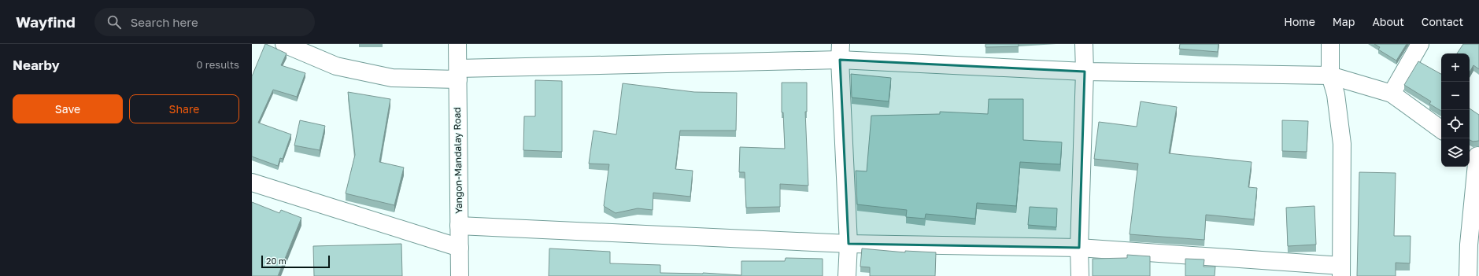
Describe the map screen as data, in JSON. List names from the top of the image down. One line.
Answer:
{"streets":{"main road":["Yangon-Mandalay Road"]},"scale_bar":"20 m","page":{"header":"Wayfind","search":"Search here","nav":["Home","Map","About","Contact"],"heading":["Nearby","0 results"],"map_buttons":["+","−"],"buttons":["Save","Share"],"scale":"20 m"}}
